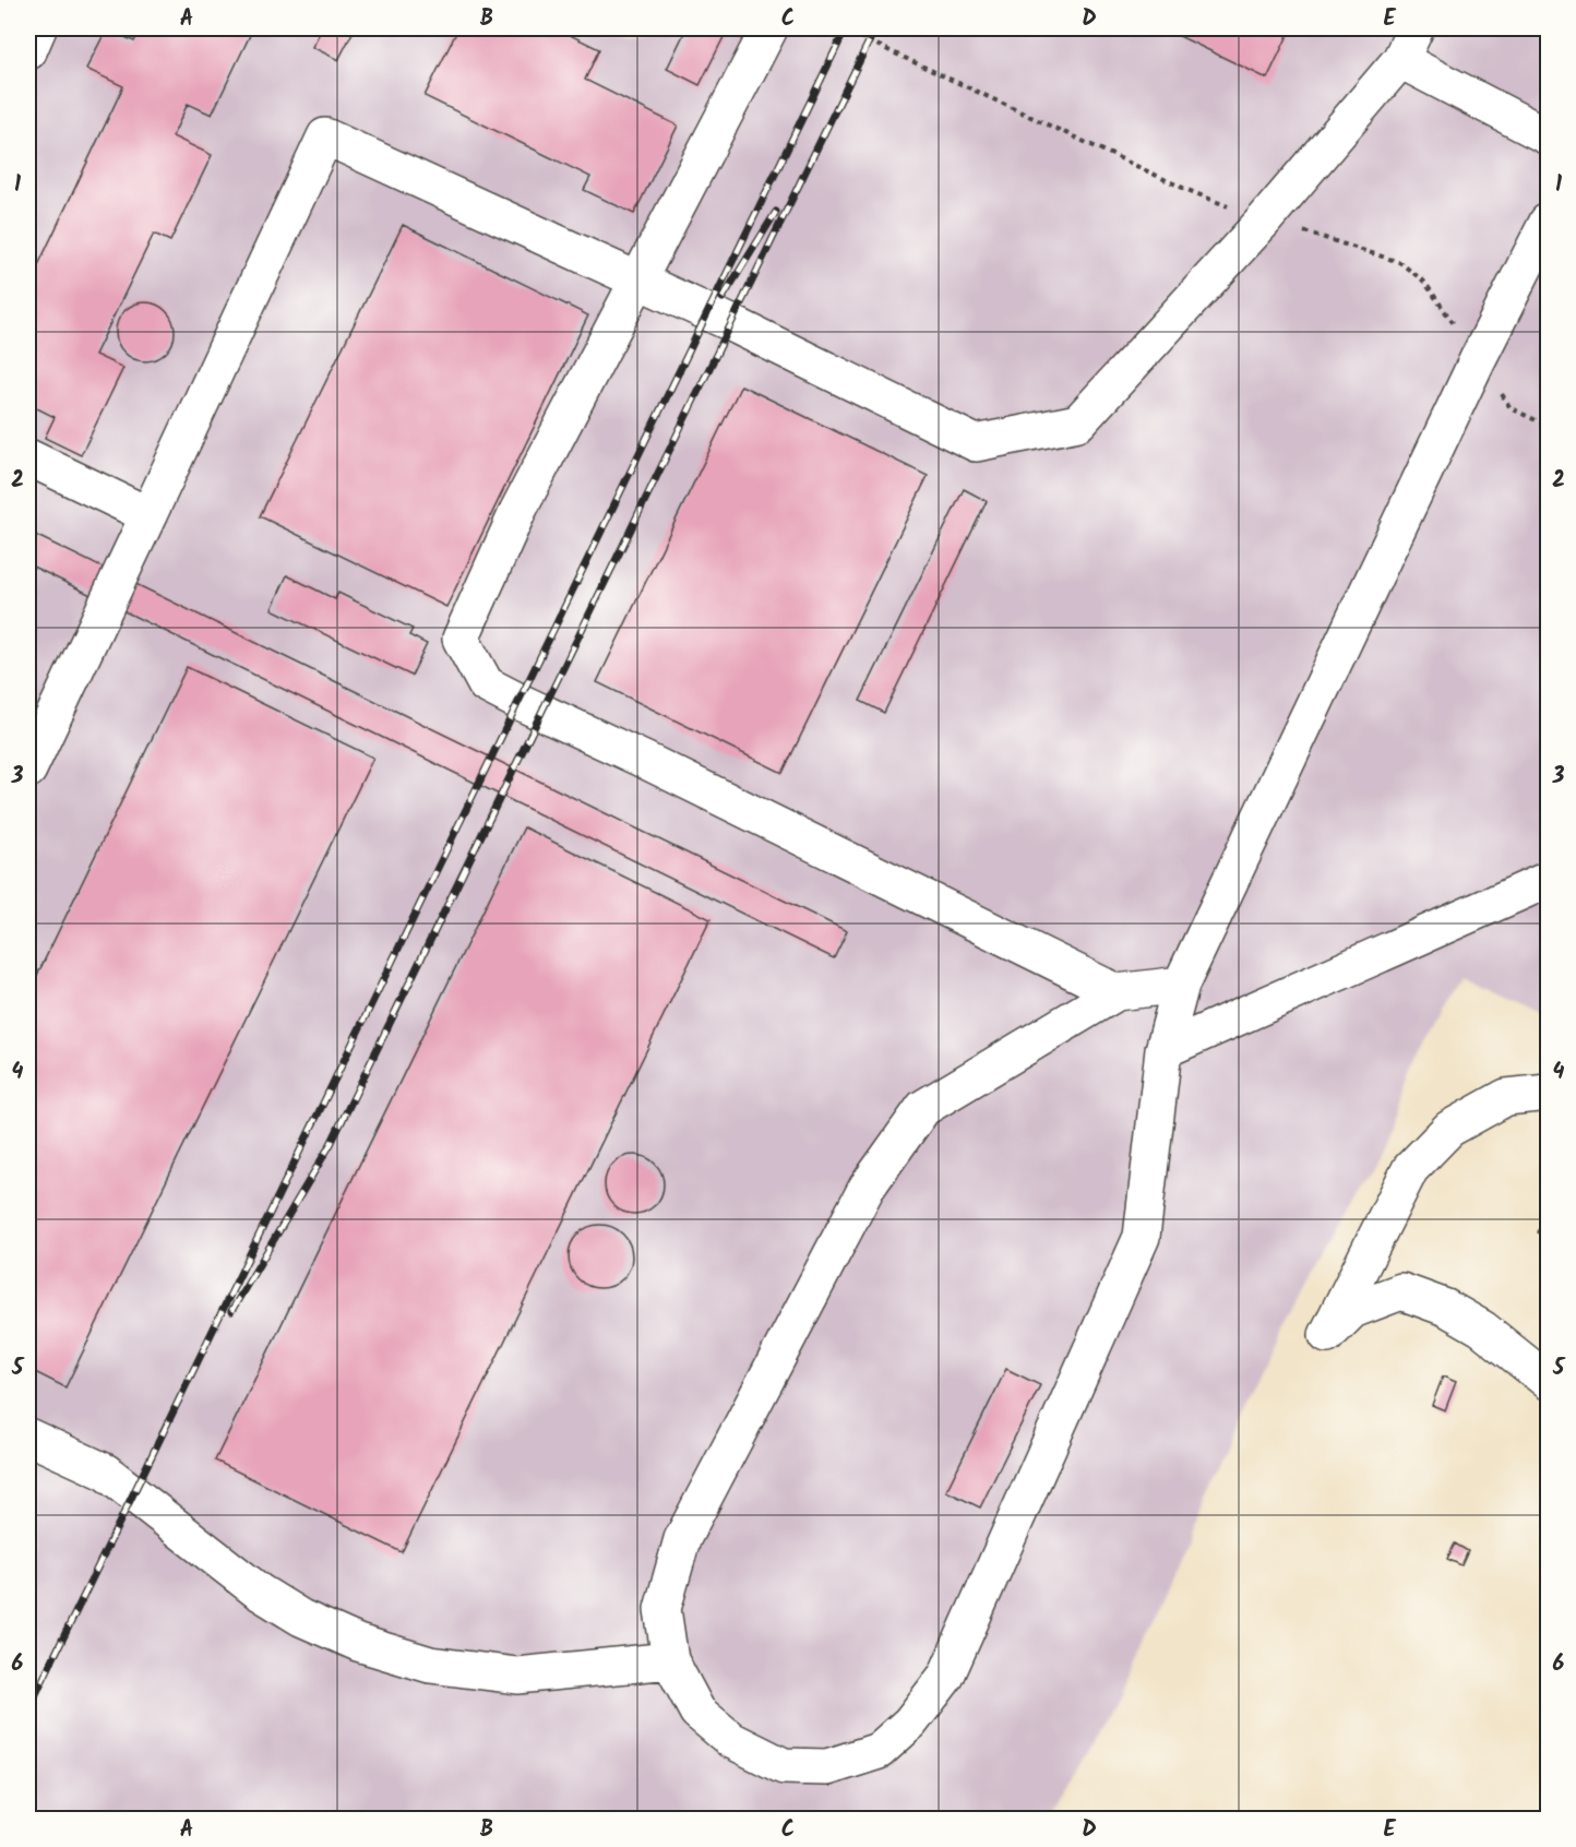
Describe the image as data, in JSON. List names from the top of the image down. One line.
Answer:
{"grid":{"columns":["A","B","C","D","E"],"rows":["1","2","3","4","5","6"]}}
